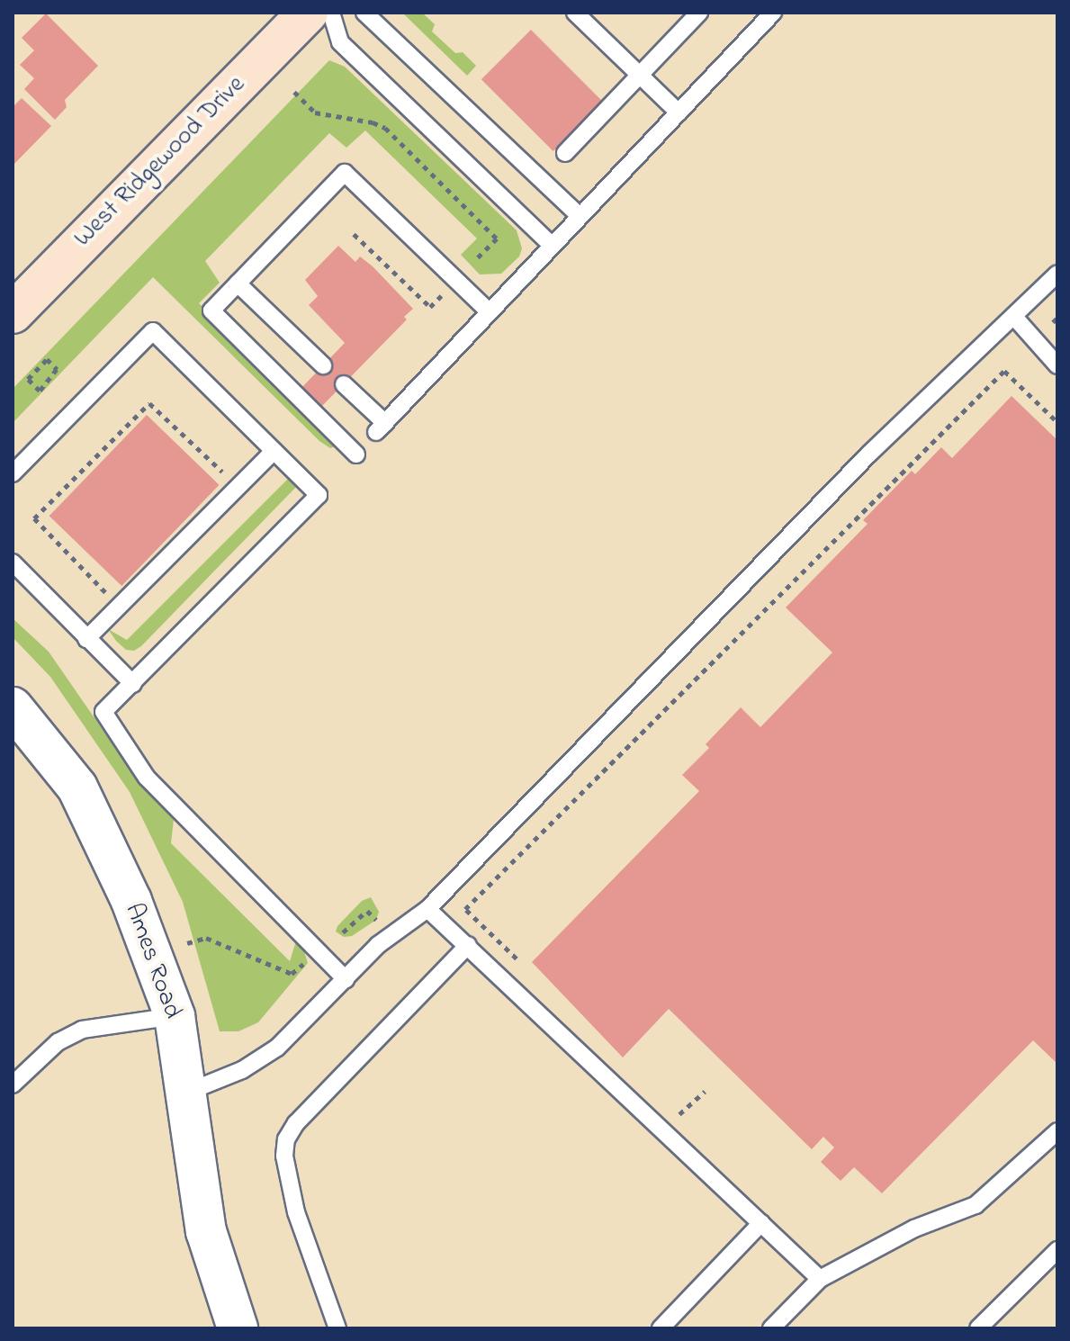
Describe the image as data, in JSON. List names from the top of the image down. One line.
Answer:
{"streets":{"main road":["West Ridgewood Drive"],"street":["Ames Road"]}}
